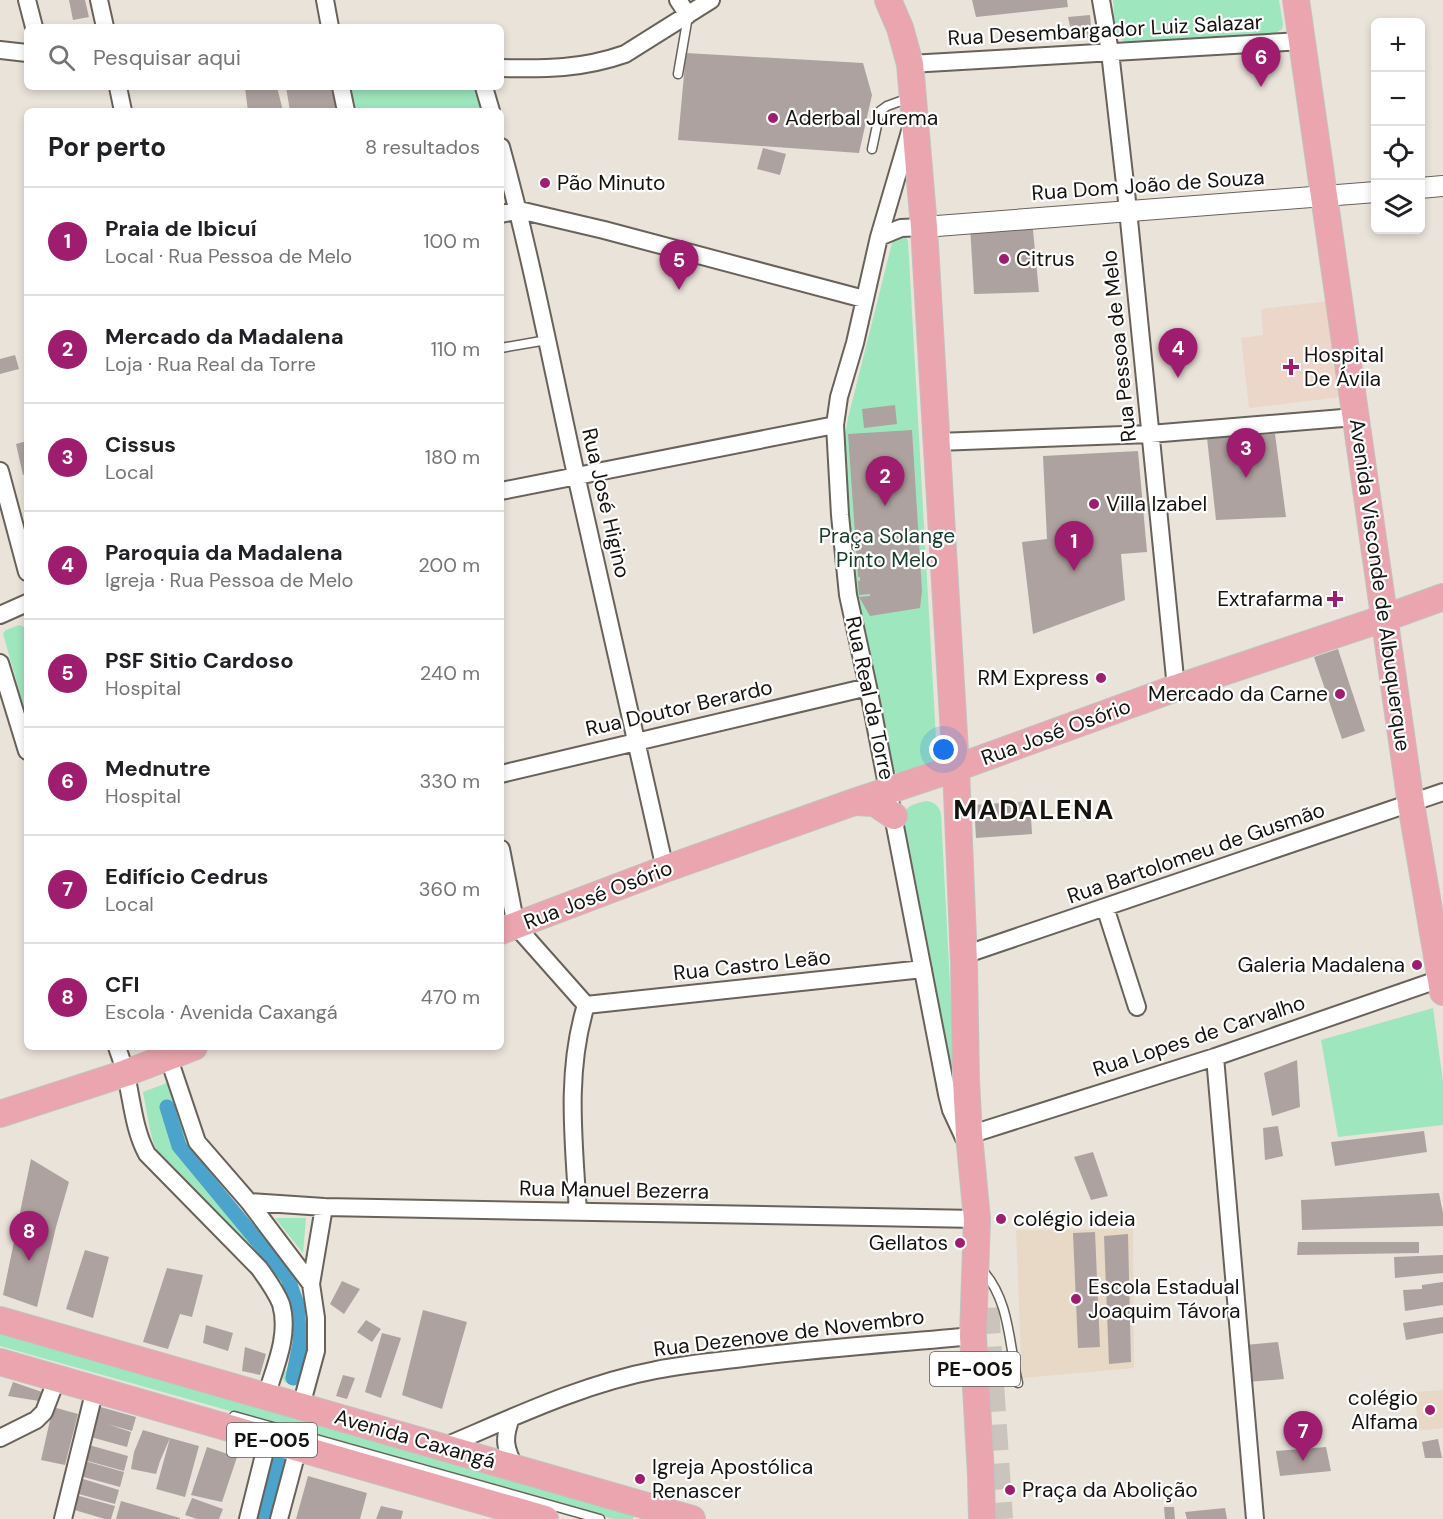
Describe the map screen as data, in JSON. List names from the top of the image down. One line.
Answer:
{"streets":{"main road":["Avenida Visconde de Albuquerque","Rua Real da Torre","Rua José Osório","PE-005","Avenida Caxangá"],"street":["Rua Desembargador Luiz Salazar","Rua Dom João de Souza","Rua Pessoa de Melo","Rua José Higino","Rua Doutor Berardo","Rua Bartolomeu de Gusmão","Rua Castro Leão","Rua Lopes de Carvalho","Rua Manuel Bezerra","Rua Dezenove de Novembro"]},"crossings":[["Rua Desembargador Luiz Salazar","Rua Pessoa de Melo"],["Rua Desembargador Luiz Salazar","Avenida Visconde de Albuquerque"],["Rua Desembargador Luiz Salazar","Rua Real da Torre"],["Rua Dom João de Souza","Rua Pessoa de Melo"],["Rua Dom João de Souza","Avenida Visconde de Albuquerque"],["Rua Dom João de Souza","Rua Real da Torre"],["Rua Pessoa de Melo","Rua José Osório"],["Rua José Higino","Rua Doutor Berardo"],["Rua José Higino","Rua José Osório"],["Avenida Visconde de Albuquerque","Rua José Osório"],["Avenida Visconde de Albuquerque","Rua Bartolomeu de Gusmão"],["Avenida Visconde de Albuquerque","Rua Lopes de Carvalho"],["Rua Real da Torre","Rua Doutor Berardo"],["Rua Real da Torre","Rua José Osório"],["Rua Real da Torre","Rua Bartolomeu de Gusmão"],["Rua Real da Torre","Rua Castro Leão"],["Rua Real da Torre","Rua Lopes de Carvalho"],["Rua Real da Torre","Rua Manuel Bezerra"],["Rua Real da Torre","Rua Dezenove de Novembro"],["Rua Dezenove de Novembro","Avenida Caxangá"]],"districts":["MADALENA"],"parks":["Praça Solange Pinto Melo"],"places":{"other":["Aderbal Jurema","Pão Minuto","Citrus","Villa Izabel","RM Express","Mercado da Carne","Galeria Madalena","colégio ideia","Gellatos","Escola Estadual Joaquim Távora","colégio Alfama","Igreja Apostólica Renascer","Praça da Abolição"],"health":["Hospital De Ávila","Extrafarma"]},"page":{"map_buttons":["+","−"],"search":"Pesquisar aqui","pins":["6","5","4","3","2","1","8","7"],"heading":["Por perto","8 resultados"],"list":[{"mark":"1","name":"Praia de Ibicuí","note":"Local · Rua Pessoa de Melo","value":"100 m"},{"mark":"2","name":"Mercado da Madalena","note":"Loja · Rua Real da Torre","value":"110 m"},{"mark":"3","name":"Cissus","note":"Local","value":"180 m"},{"mark":"4","name":"Paroquia da Madalena","note":"Igreja · Rua Pessoa de Melo","value":"200 m"},{"mark":"5","name":"PSF Sitio Cardoso","note":"Hospital","value":"240 m"},{"mark":"6","name":"Mednutre","note":"Hospital","value":"330 m"},{"mark":"7","name":"Edifício Cedrus","note":"Local","value":"360 m"},{"mark":"8","name":"CFI","note":"Escola · Avenida Caxangá","value":"470 m"}]}}
